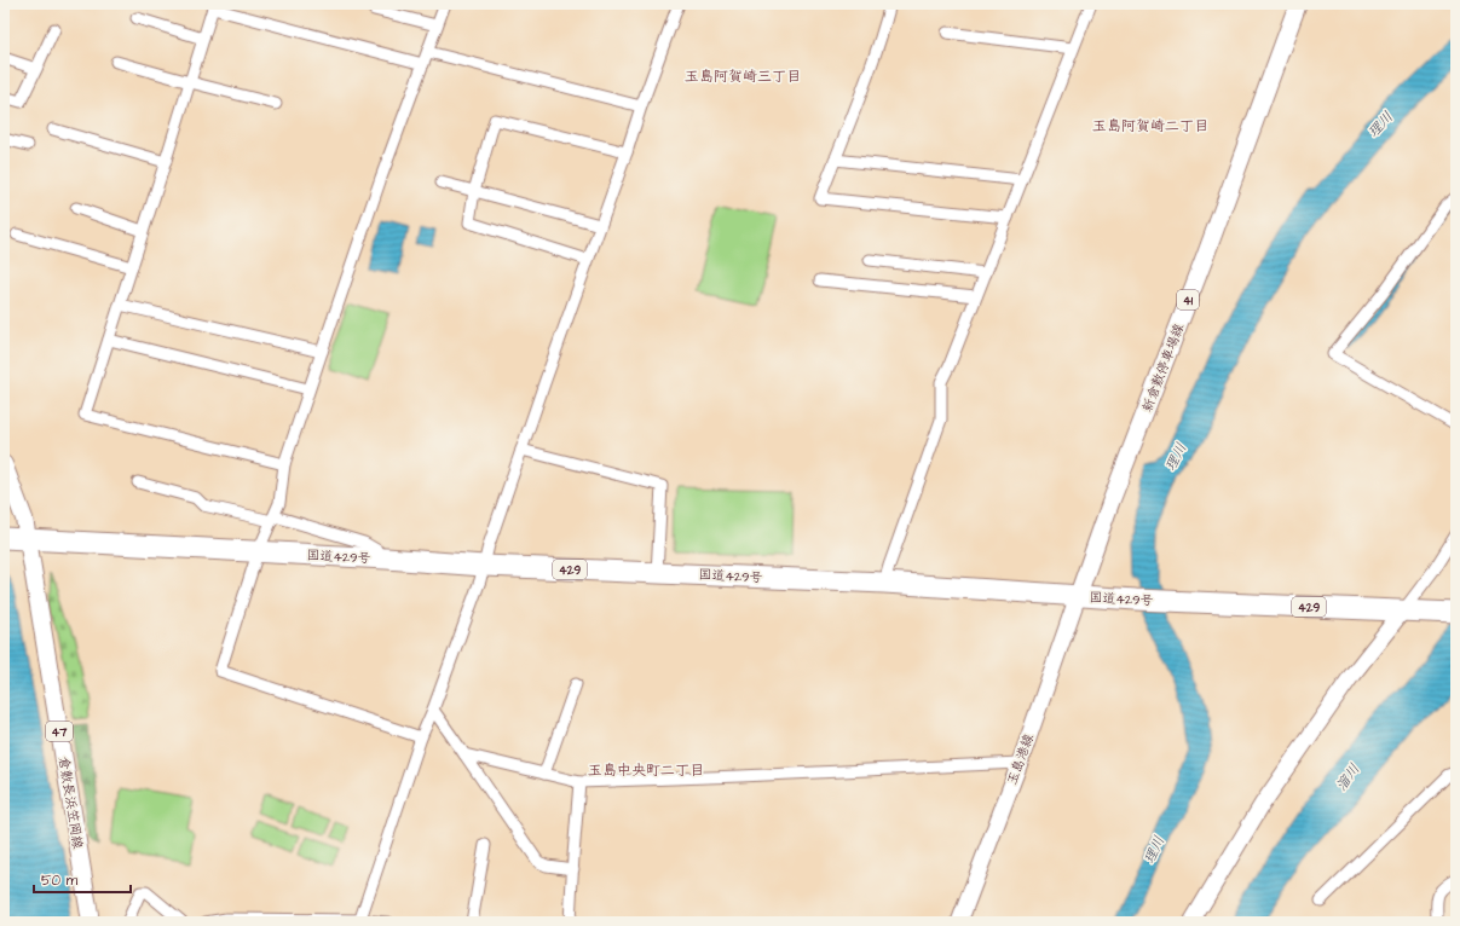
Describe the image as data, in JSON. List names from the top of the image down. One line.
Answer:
{"streets":{"highway":["国道429号","429"],"main road":["41","新倉敷停車場線","47","倉敷長浜笠岡線"],"street":["玉島港線"]},"crossings":[["新倉敷停車場線","国道429号"],["新倉敷停車場線","玉島港線"],["国道429号","玉島港線"],["国道429号","倉敷長浜笠岡線"]],"districts":["玉島阿賀崎三丁目","玉島阿賀崎二丁目","玉島中央町二丁目"],"water":["理川","溜川"],"scale_bar":"50 m"}
